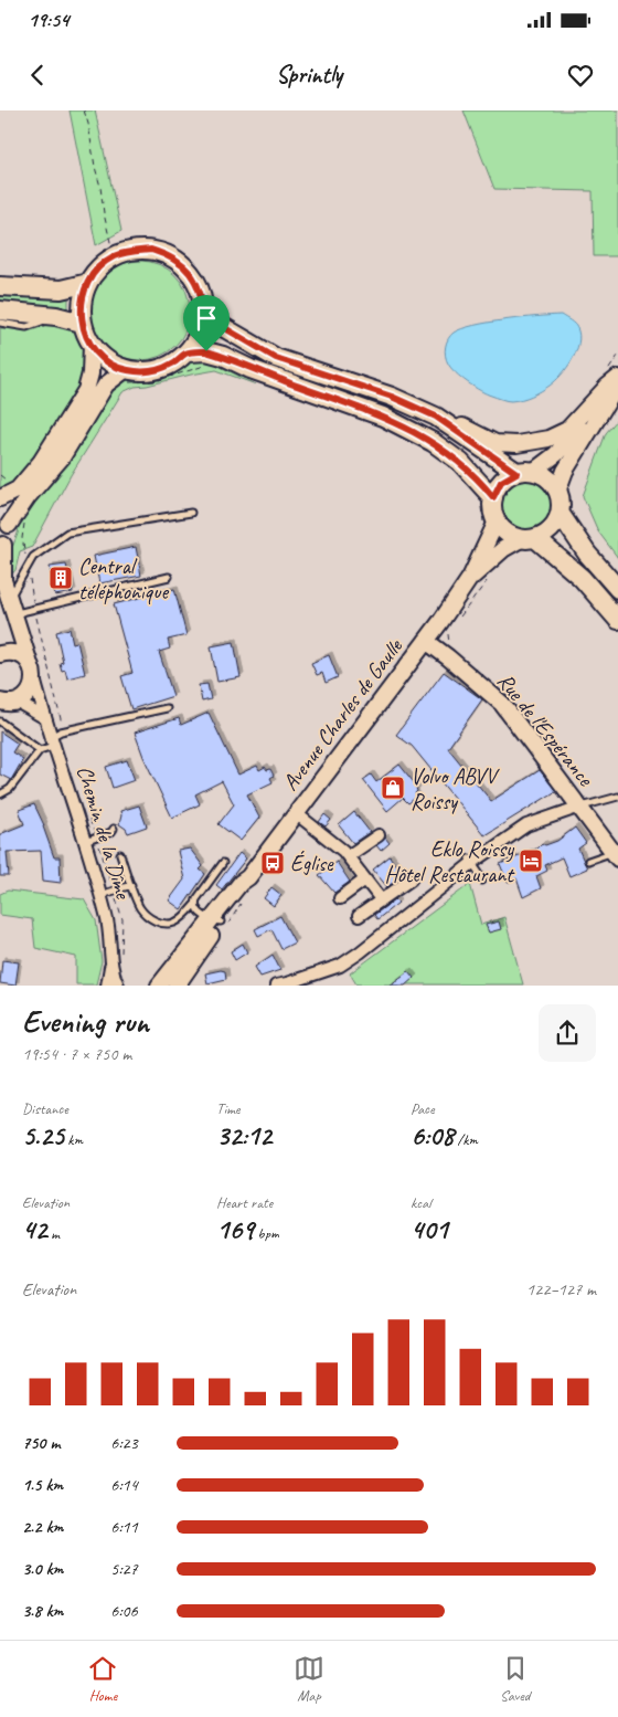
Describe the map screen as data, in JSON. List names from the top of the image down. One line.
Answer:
{"streets":{"main road":["Avenue Charles de Gaulle","Rue de l'Espérance"],"street":["Chemin de la Dîme"]},"crossings":[["Avenue Charles de Gaulle","Rue de l'Espérance"]],"places":{"building":["Central téléphonique"],"shop":["Volvo ABVV Roissy"],"hotel":["Eklo Roissy Hôtel Restaurant"],"bus stop":["Église"]},"page":{"status":"19:54","header":"Sprintly","heading":["Evening run","19:54 · 7 × 750 m"],"stats":[["Distance","5.25 km"],["Time","32:12"],["Pace","6:08 /km"],["Elevation","42 m"],["Heart rate","169 bpm"],["kcal","401"]],"chart":["Elevation","122–127 m"],"list":[{"name":"750 m","note":"6:23"},{"name":"1.5 km","note":"6:14"},{"name":"2.2 km","note":"6:11"},{"name":"3.0 km","note":"5:27"},{"name":"3.8 km","note":"6:06"}],"tabs":["Home","Map","Saved"]}}
